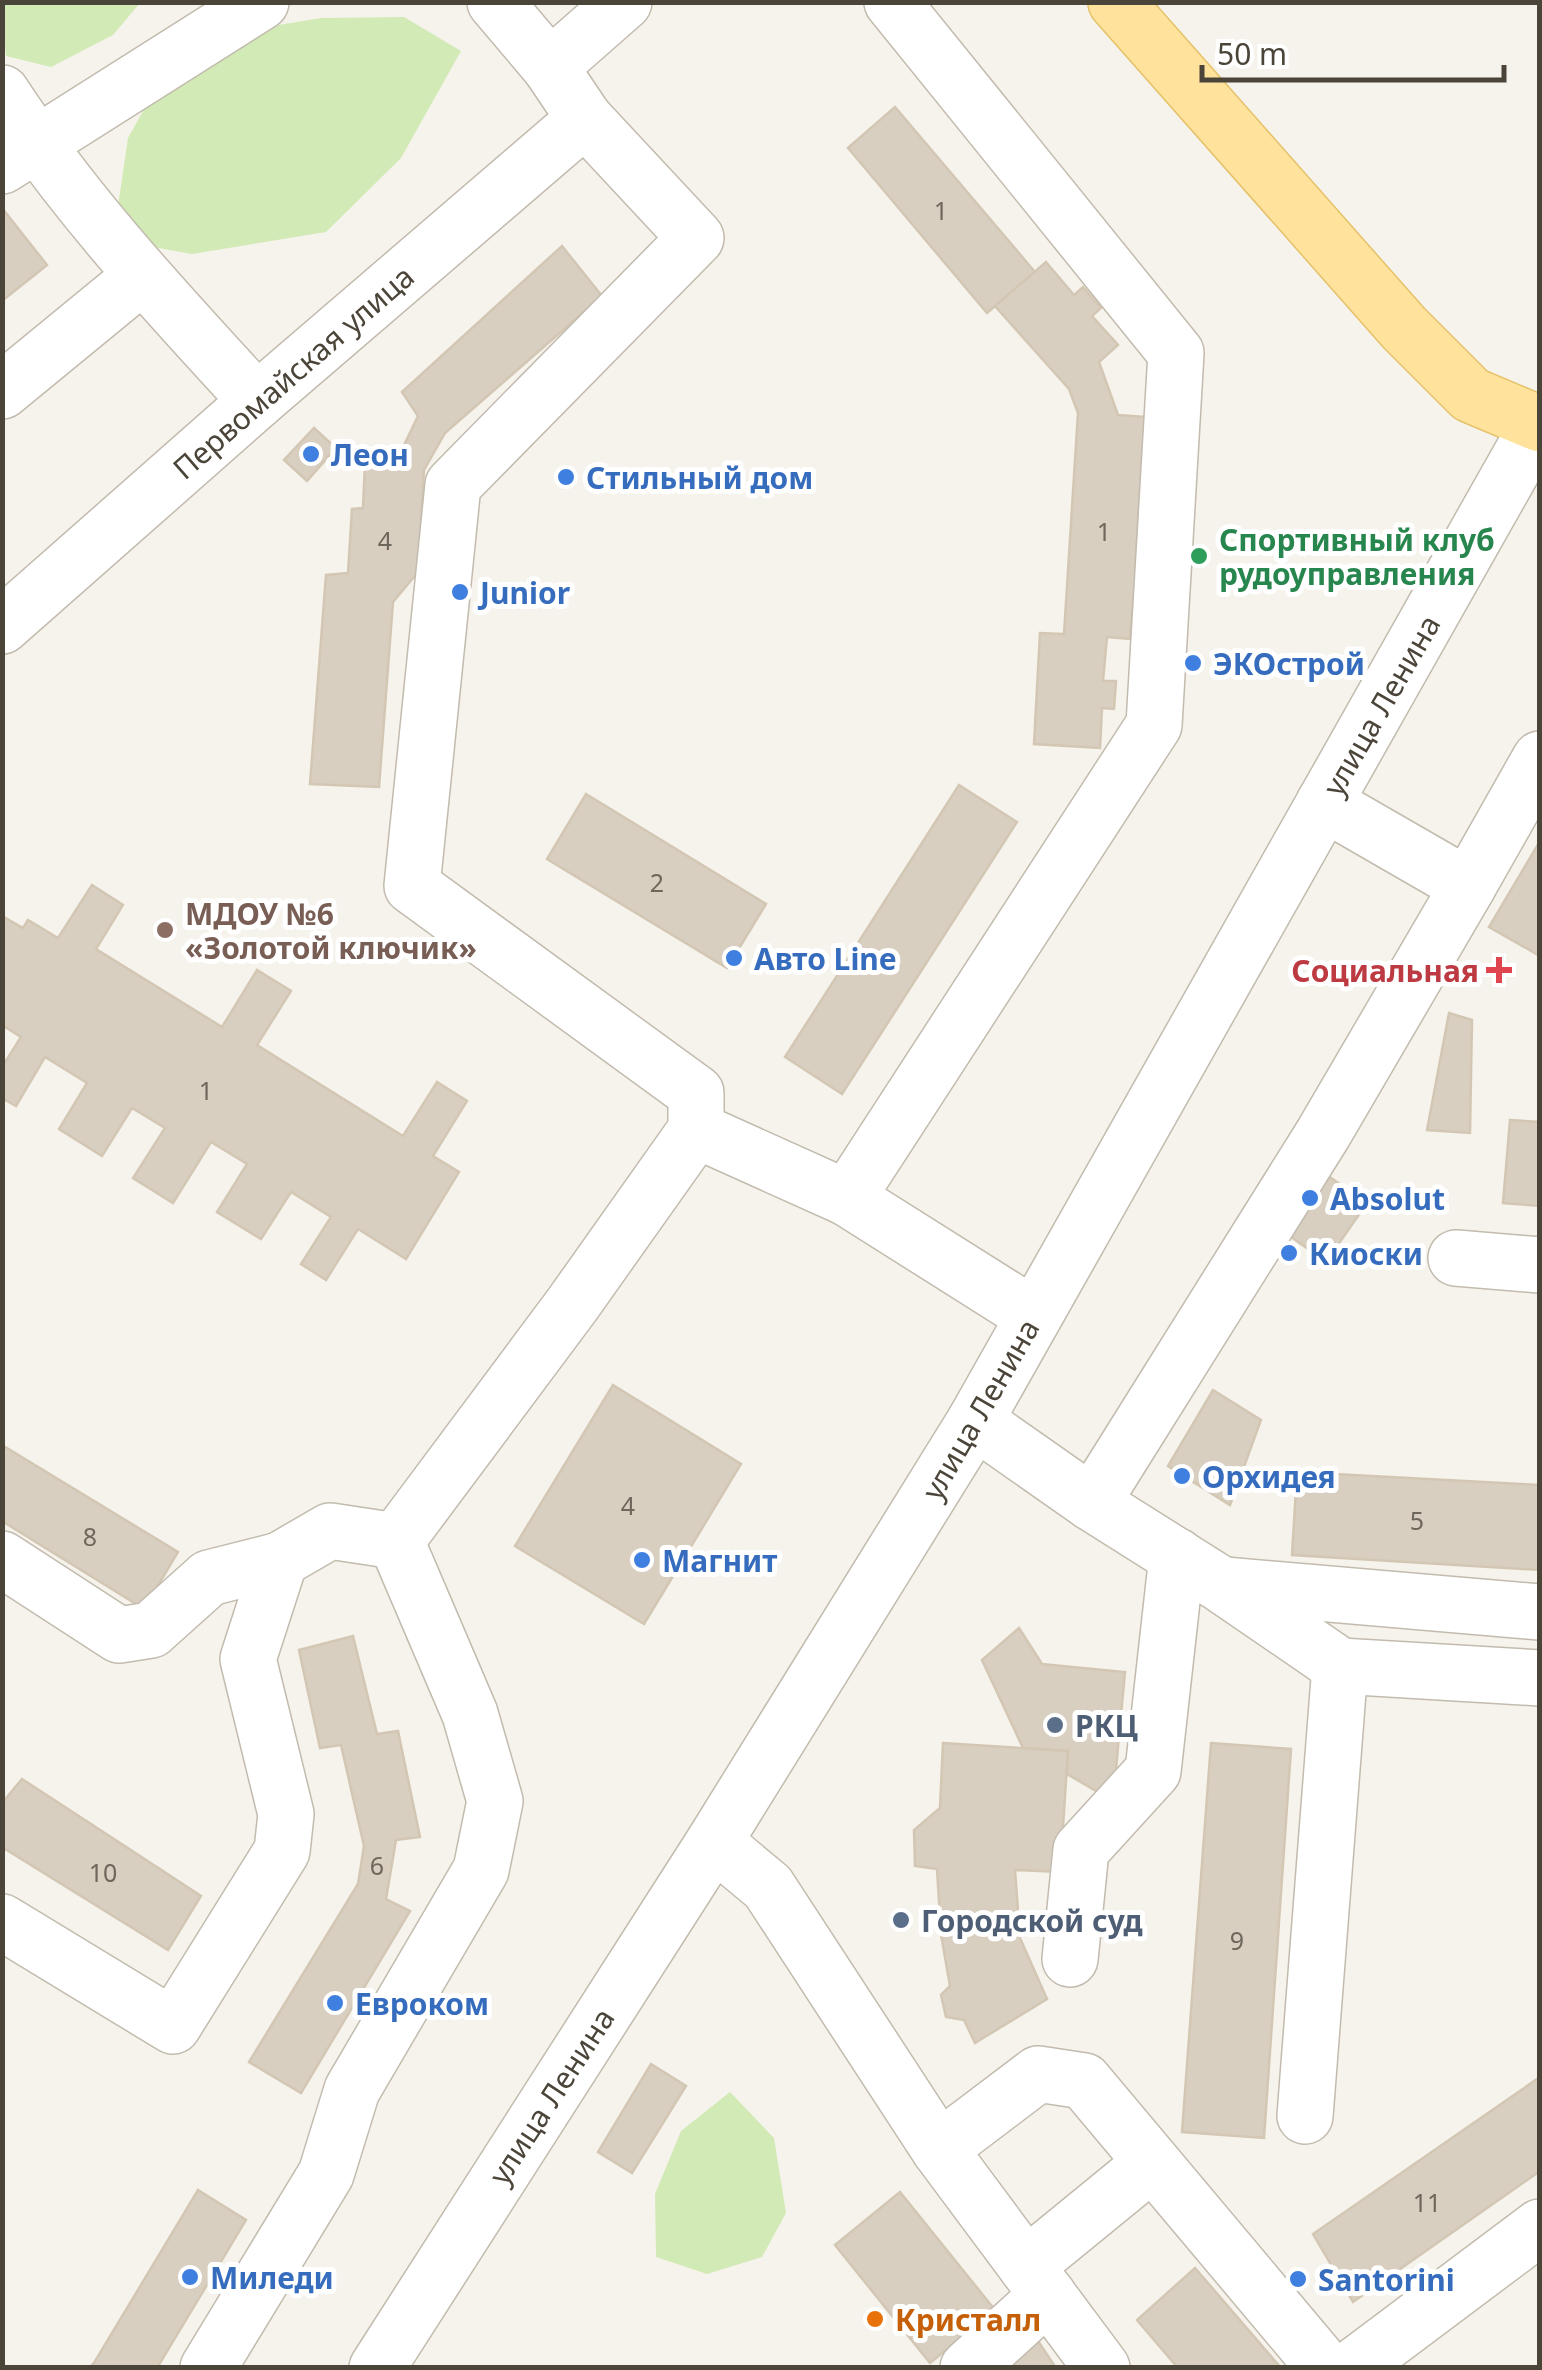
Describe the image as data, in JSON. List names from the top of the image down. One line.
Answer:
{"streets":{"street":["Первомайская улица","улица Ленина"]},"places":{"other":["Леон","Стильный дом","Спортивный клуб рудоуправления","Junior","ЭКОстрой","МДОУ №6 «Золотой ключик»","Авто Line","Absolut","Киоски","Орхидея","Магнит","РКЦ","Городской суд","Евроком","Миледи","Santorini","Кристалл"],"health":["Социальная"]},"house_numbers":["1","1","4","2","1","4","5","8","6","10","9","11"],"scale_bar":"50 m"}
